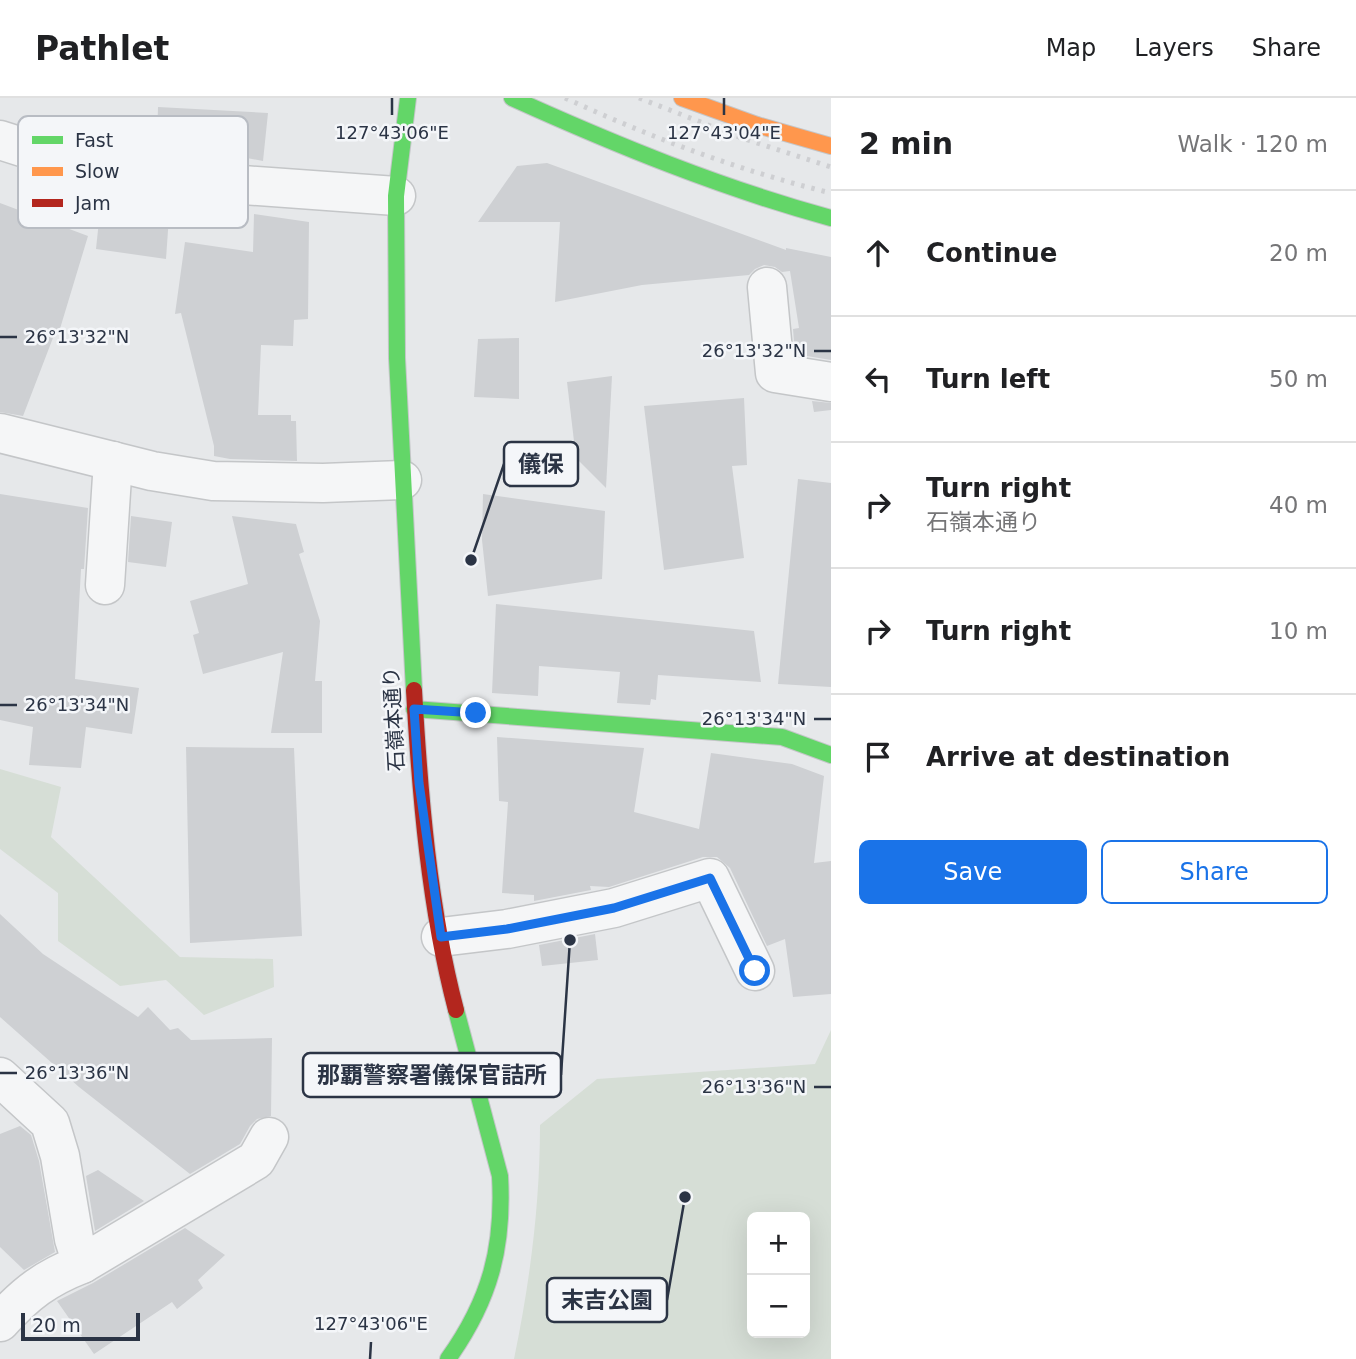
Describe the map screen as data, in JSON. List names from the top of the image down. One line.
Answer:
{"streets":{"main road":["石嶺本通り"]},"places":["儀保","那覇警察署儀保官詰所","末吉公園"],"legend":["Fast","Slow","Jam"],"scale_bar":"20 m","page":{"header":"Pathlet","nav":["Map","Layers","Share"],"heading":["2 min","Walk · 120 m"],"list":[["Continue","20 m"],["Turn left","50 m"],["Turn right","石嶺本通り","40 m"],["Turn right","10 m"],"Arrive at destination"],"buttons":["Save","Share"],"map_buttons":["+","−"],"scale":"20 m"},"coordinates":["127°43'06\"E","127°43'04\"E","26°13'32\"N","26°13'34\"N","26°13'36\"N"]}
